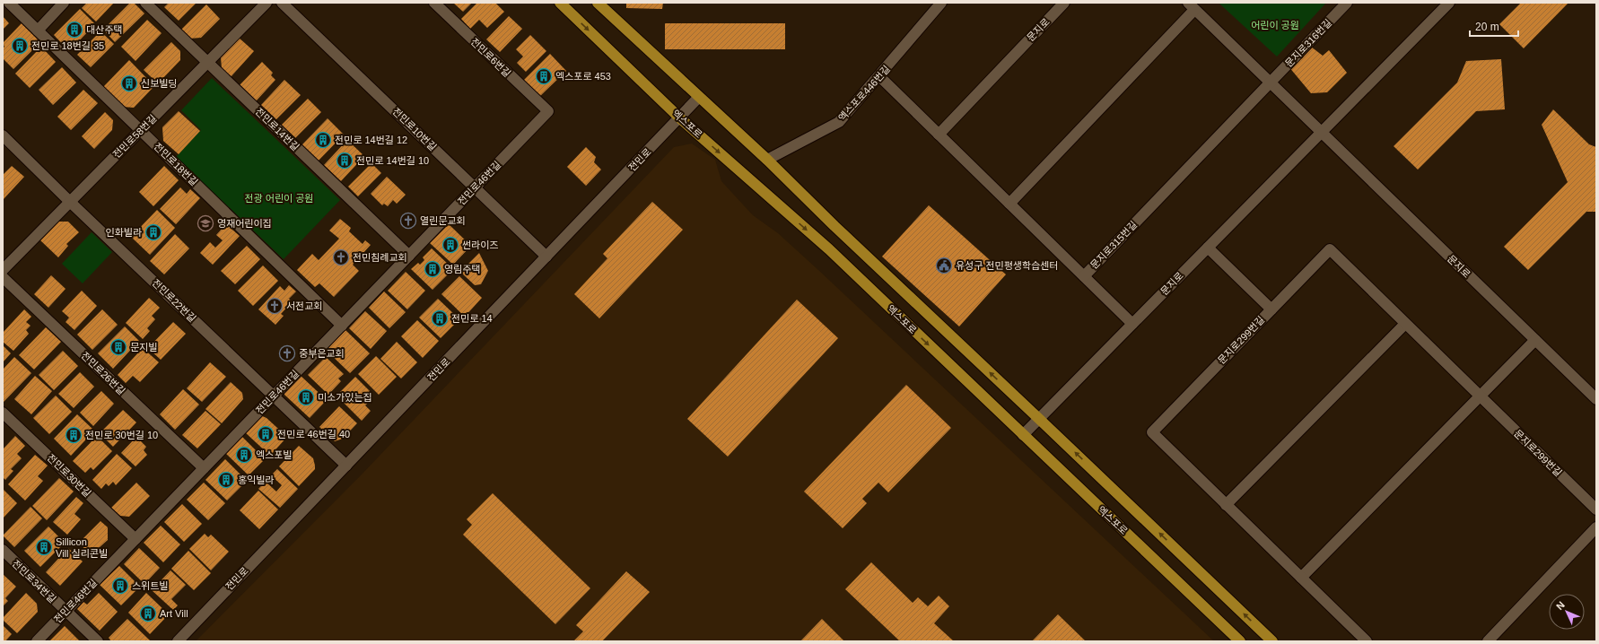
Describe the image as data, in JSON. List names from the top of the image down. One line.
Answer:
{"streets":{"main road":["엑스포로"],"street":["문지로","문지로316번길","전민로6번길","엑스포로446번길","전민로14번길","전민로10번길","전민로58번길","전민로","전민로18번길","전민로46번길","문지로315번길","전민로22번길","문지로299번길","전민로26번길","전민로30번길","전민로34번길"]},"crossings":[["문지로","문지로316번길"],["문지로","엑스포로"],["문지로","문지로315번길"],["문지로316번길","문지로315번길"],["전민로6번길","전민로46번길"],["엑스포로446번길","문지로315번길"],["엑스포로","전민로"],["전민로14번길","전민로58번길"],["전민로14번길","전민로46번길"],["전민로10번길","전민로"],["전민로10번길","전민로46번길"],["전민로58번길","전민로18번길"],["전민로58번길","전민로22번길"],["전민로","전민로22번길"],["전민로18번길","전민로46번길"],["전민로46번길","전민로22번길"],["전민로46번길","전민로26번길"],["전민로46번길","전민로30번길"],["전민로46번길","전민로34번길"]],"parks":["어린이 공원","전광 어린이 공원"],"places":{"building":["대산주택","전민로 18번길 35","엑스포로 453","신보빌딩","전민로 14번길 12","전민로 14번길 10","인화빌라","썬라이즈","영림주택","전민로 14","문지빌","미소가있는집","전민로 46번길 40","전민로 30번길 10","엑스포빌","홍익빌라","Sillicon Vill 실리콘빌","스위트빌","Art Vill"],"church":["열린문교회","전민침례교회","서전교회","중부은교회"],"school or university":["영재어린이집"],"public building":["유성구 전민평생학습센터"]},"scale_bar":"20 m","north":"top left"}
